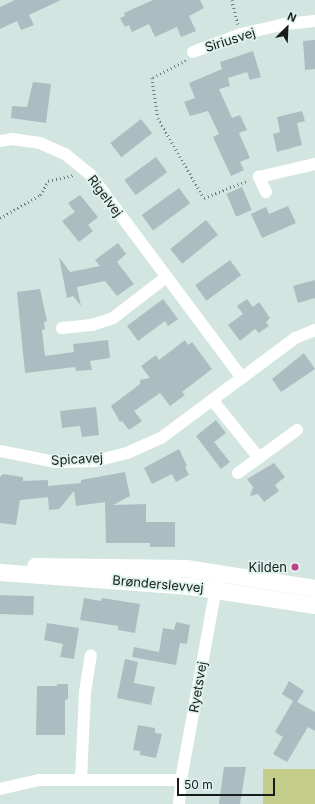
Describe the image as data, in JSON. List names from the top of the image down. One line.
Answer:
{"streets":{"main road":["Brønderslevvej"],"street":["Siriusvej","Rigelvej","Spicavej","Ryetsvej"]},"crossings":[["Rigelvej","Spicavej"],["Brønderslevvej","Ryetsvej"]],"places":["Kilden"],"scale_bar":"50 m","north":"top right"}
